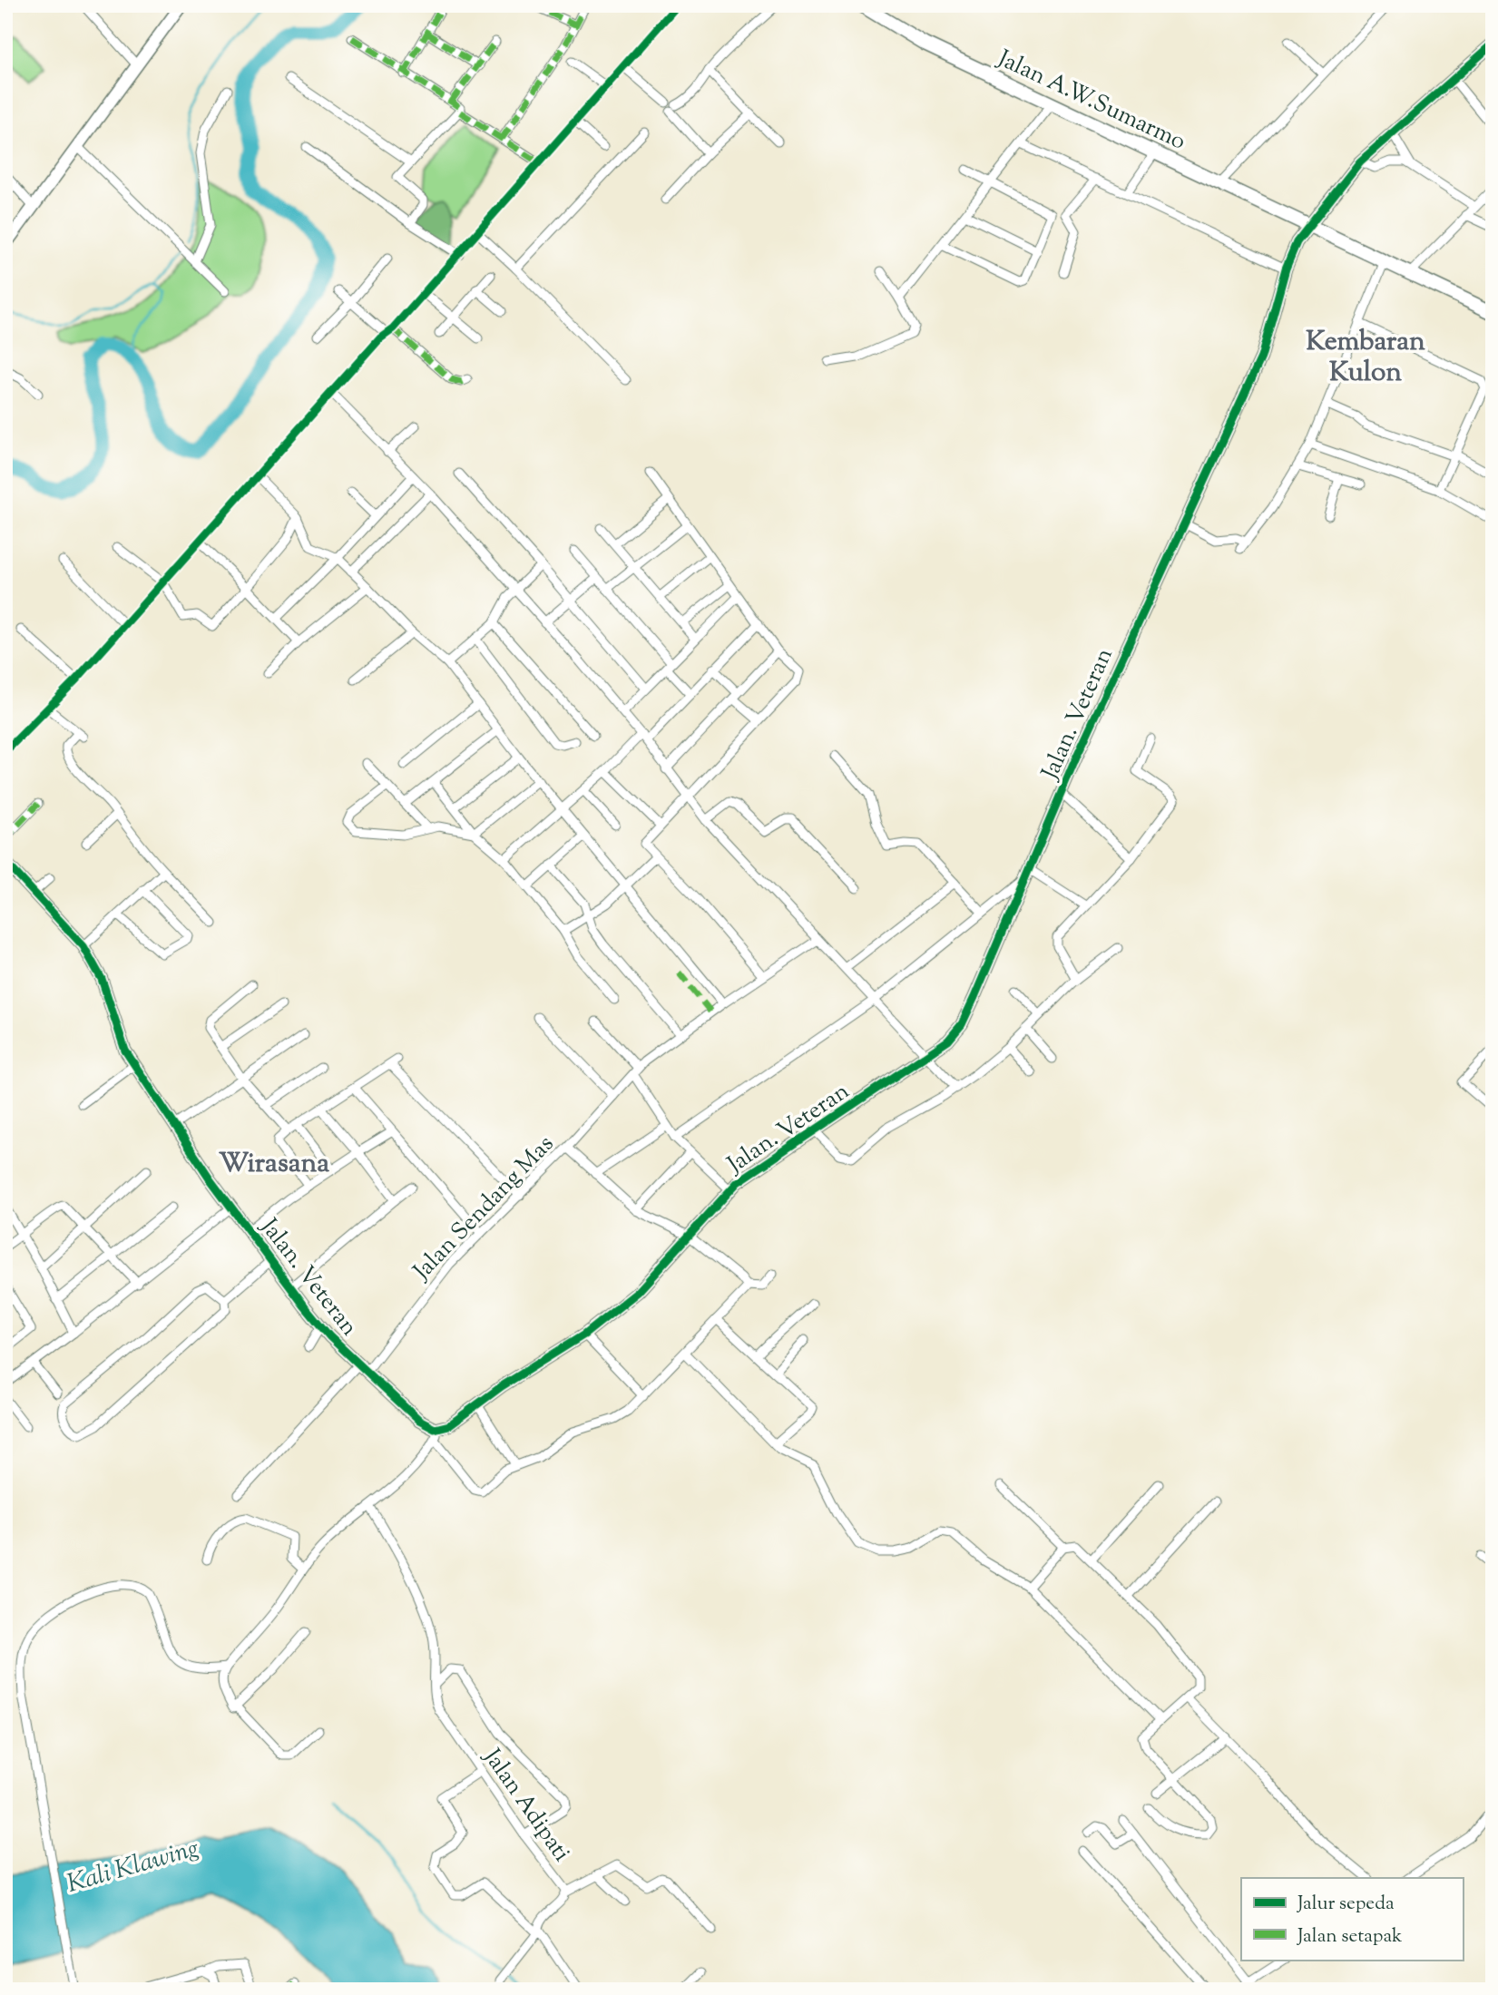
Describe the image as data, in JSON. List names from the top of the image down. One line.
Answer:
{"streets":{"main road":["Jalan A.W.Sumarmo"],"street":["Jalan. Veteran","Jalan Sendang Mas","Jalan Adipati"]},"crossings":[["Jalan A.W.Sumarmo","Jalan. Veteran"],["Jalan. Veteran","Jalan Sendang Mas"]],"districts":["Kembaran Kulon","Wirasana"],"water":["Kali Klawing"],"legend":["Jalur sepeda","Jalan setapak"]}
